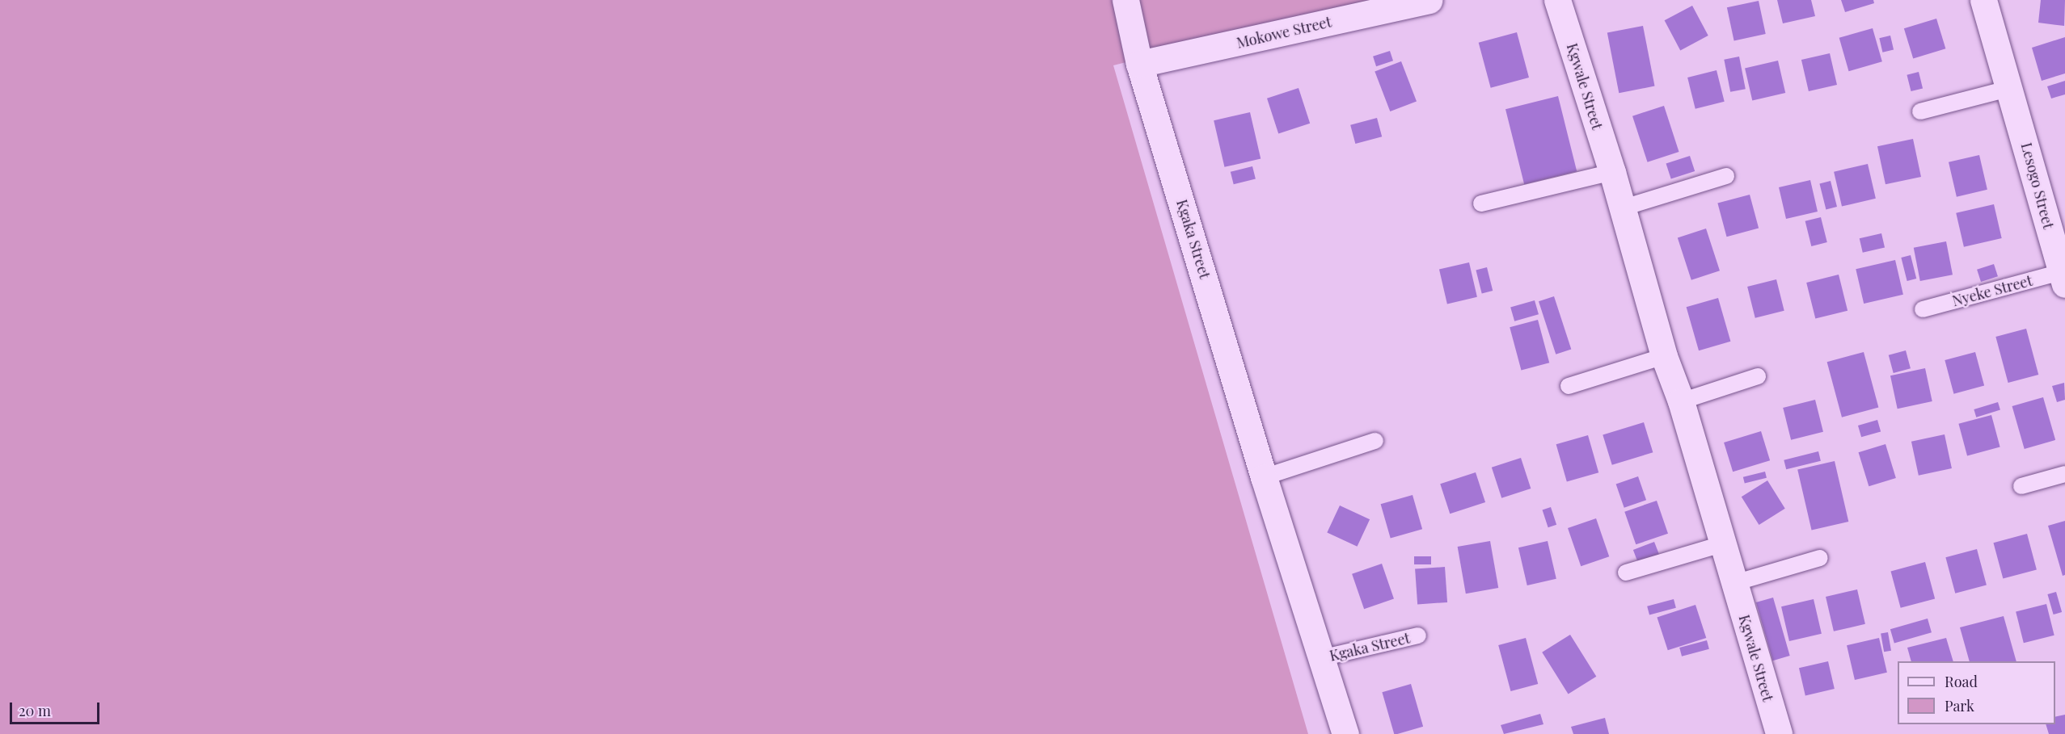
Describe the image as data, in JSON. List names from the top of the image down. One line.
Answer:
{"streets":{"street":["Mokowe Street","Kgwale Street","Lesogo Street","Kgaka Street"],"lane":["Nyeke Street"]},"crossings":[["Mokowe Street","Kgaka Street"],["Lesogo Street","Nyeke Street"]],"legend":["Road","Park"],"scale_bar":"20 m"}
